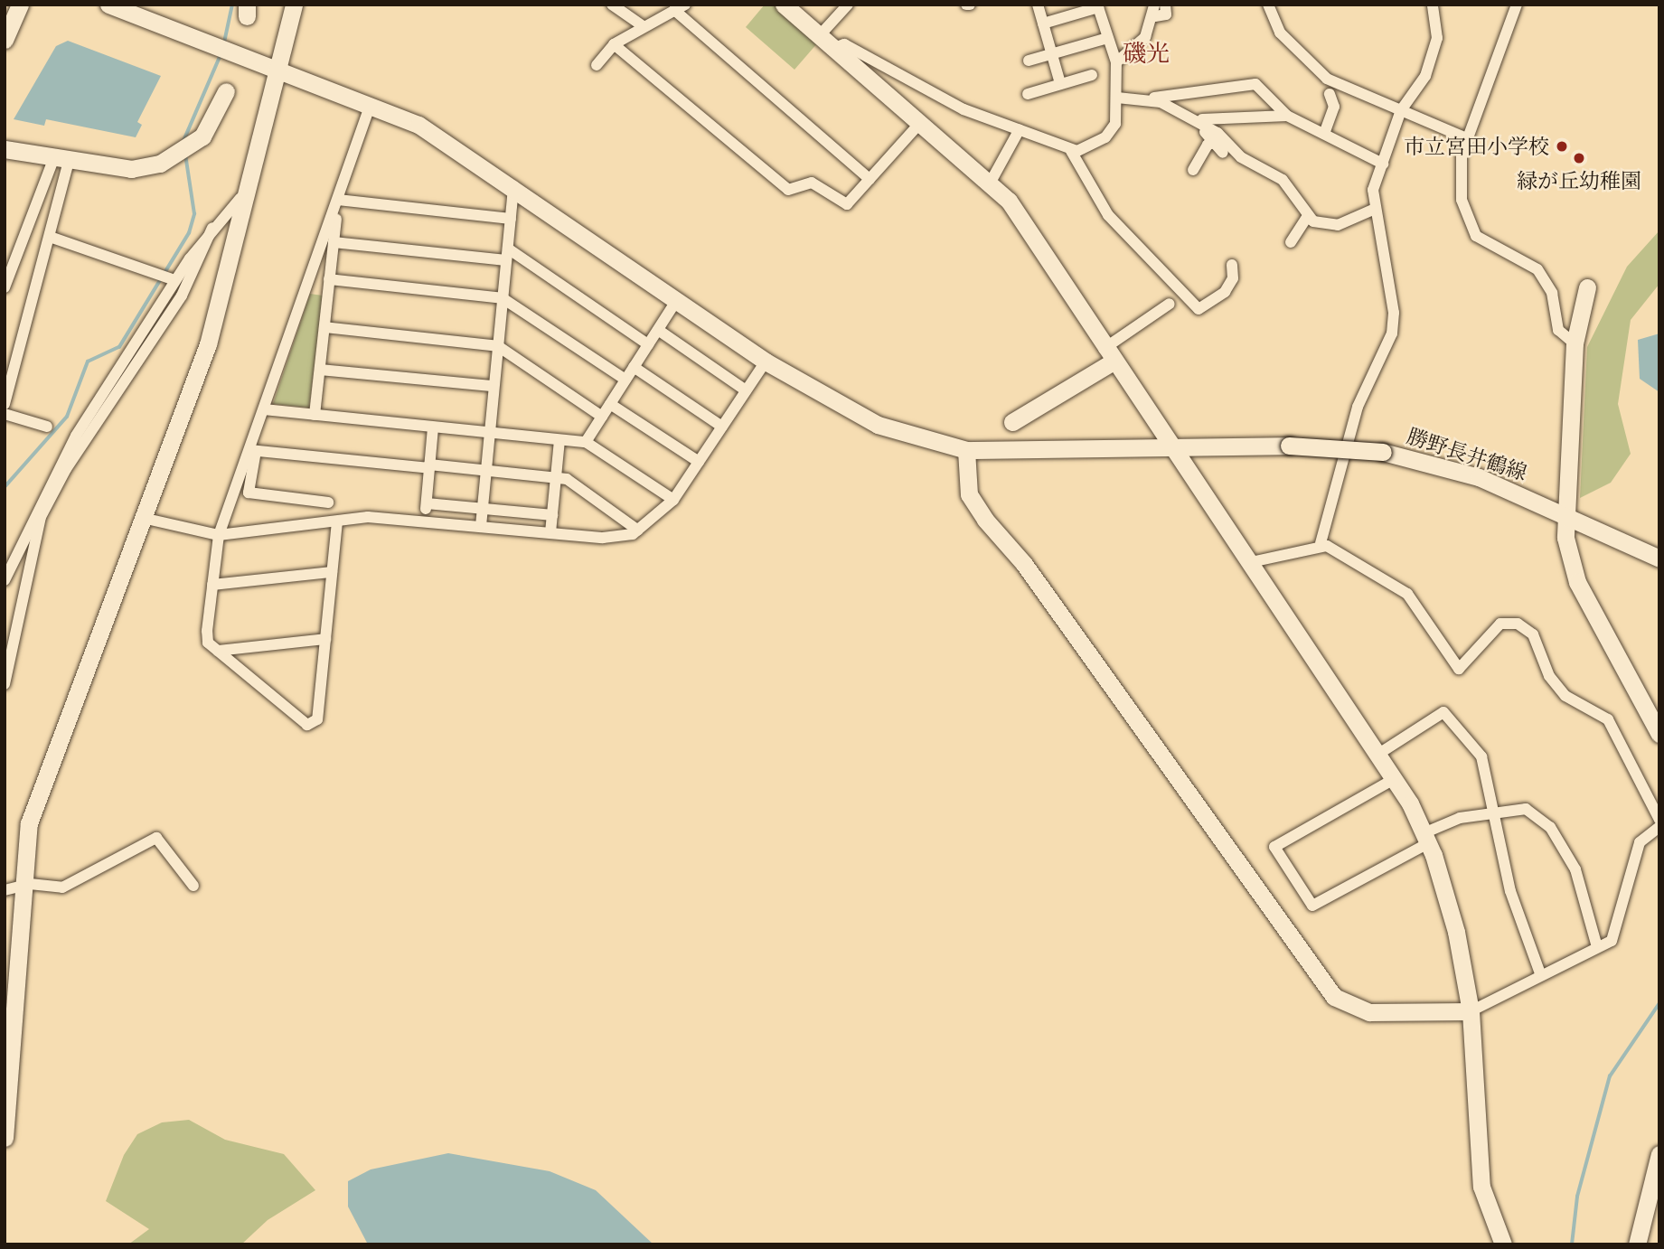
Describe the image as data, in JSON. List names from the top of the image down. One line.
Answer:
{"streets":{"street":["勝野長井鶴線"]},"districts":["磯光"],"places":["市立宮田小学校","緑が丘幼稚園"]}
